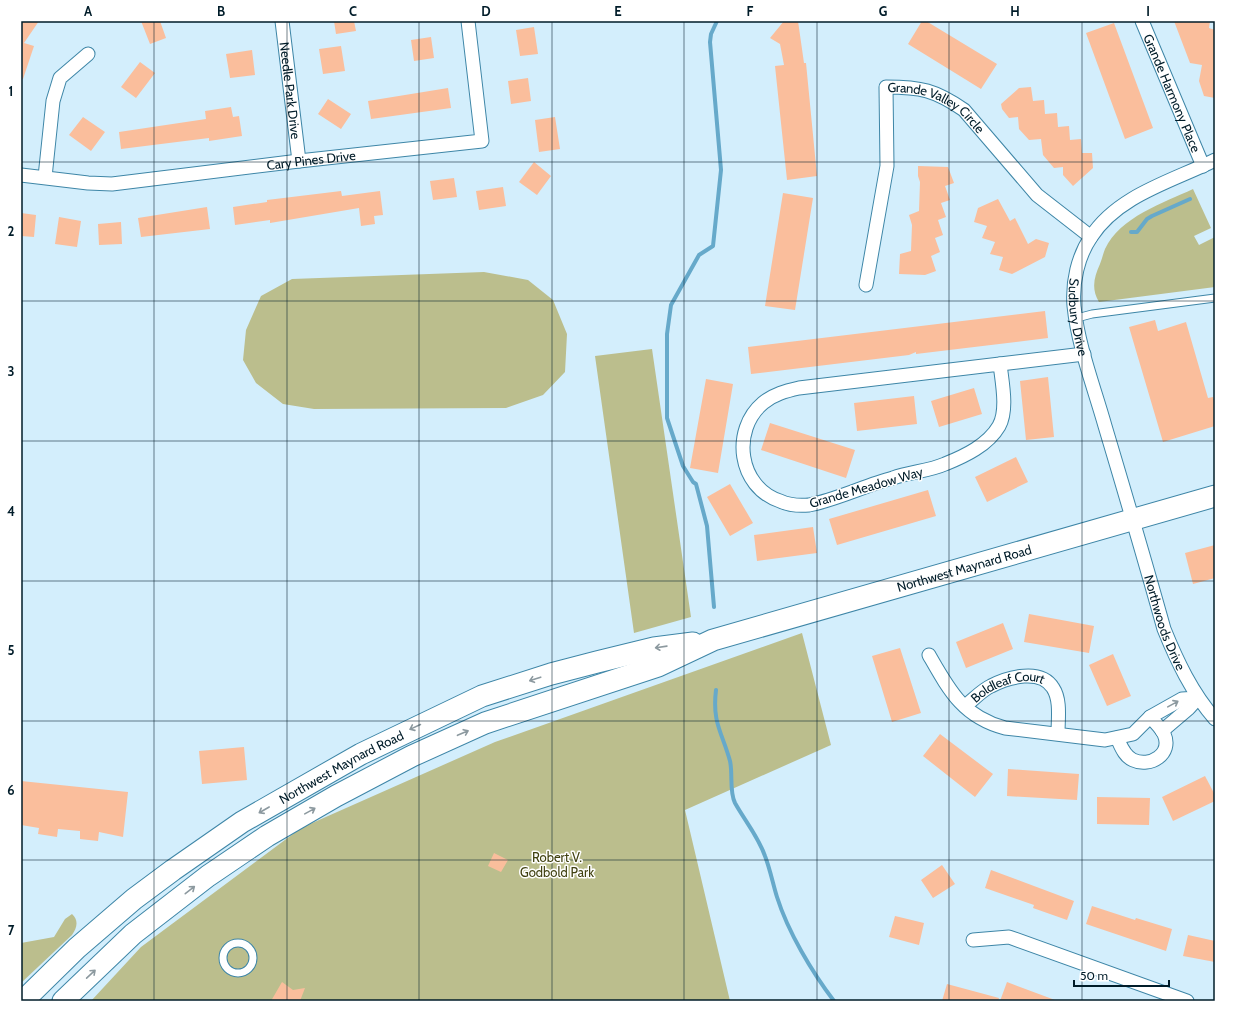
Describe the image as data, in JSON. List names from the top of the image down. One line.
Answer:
{"streets":{"main road":["Northwest Maynard Road"],"street":["Needle Park Drive","Grande Harmony Place","Grande Valley Circle","Cary Pines Drive","Sudbury Drive","Grande Meadow Way","Northwoods Drive","Boldleaf Court"]},"crossings":[["Needle Park Drive","Cary Pines Drive"],["Grande Harmony Place","Sudbury Drive"],["Grande Valley Circle","Sudbury Drive"],["Sudbury Drive","Grande Meadow Way"],["Sudbury Drive","Northwest Maynard Road"],["Sudbury Drive","Northwoods Drive"],["Northwest Maynard Road","Northwoods Drive"],["Northwoods Drive","Boldleaf Court"]],"parks":["Robert V. Godbold Park"],"scale_bar":"50 m","grid":{"columns":["A","B","C","D","E","F","G","H","I"],"rows":["1","2","3","4","5","6","7"]}}
